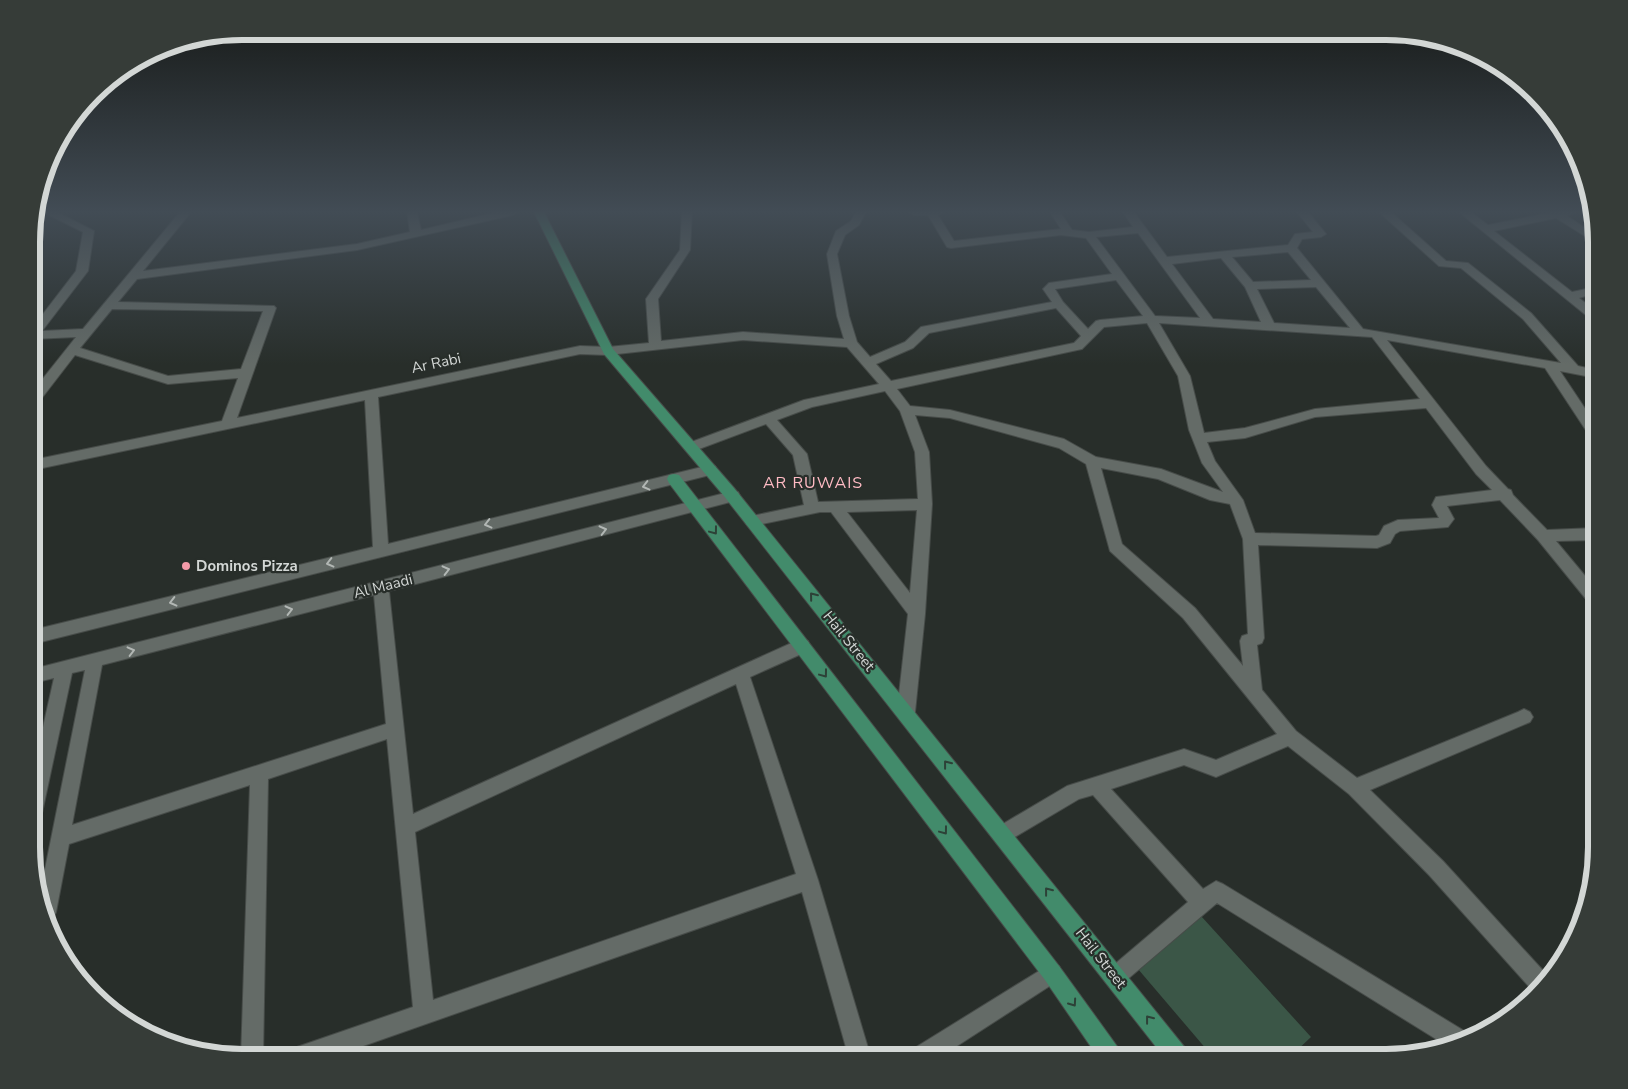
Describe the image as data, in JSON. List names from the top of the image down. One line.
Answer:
{"streets":{"main road":["Hail Street"],"street":["Ar Rabi","Al Maadi"]},"crossings":[["Ar Rabi","Hail Street"],["Al Maadi","Hail Street"]],"districts":["AR RUWAIS"],"places":["Dominos Pizza"]}
